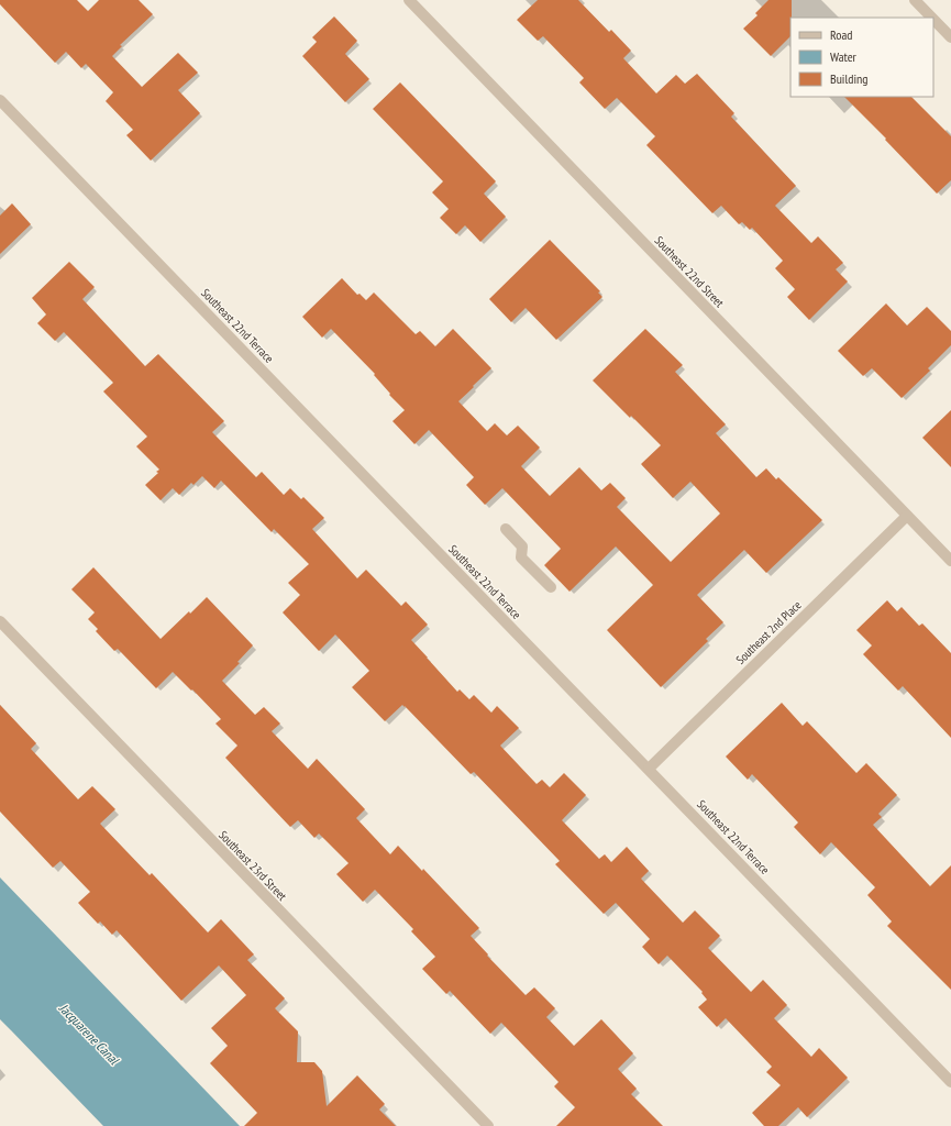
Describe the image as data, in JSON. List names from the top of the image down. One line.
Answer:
{"streets":{"street":["Southeast 22nd Street","Southeast 22nd Terrace","Southeast 2nd Place","Southeast 23rd Street"]},"crossings":[["Southeast 22nd Street","Southeast 2nd Place"],["Southeast 22nd Terrace","Southeast 2nd Place"]],"water":["Jacquarene Canal"],"legend":["Road","Water","Building"]}
